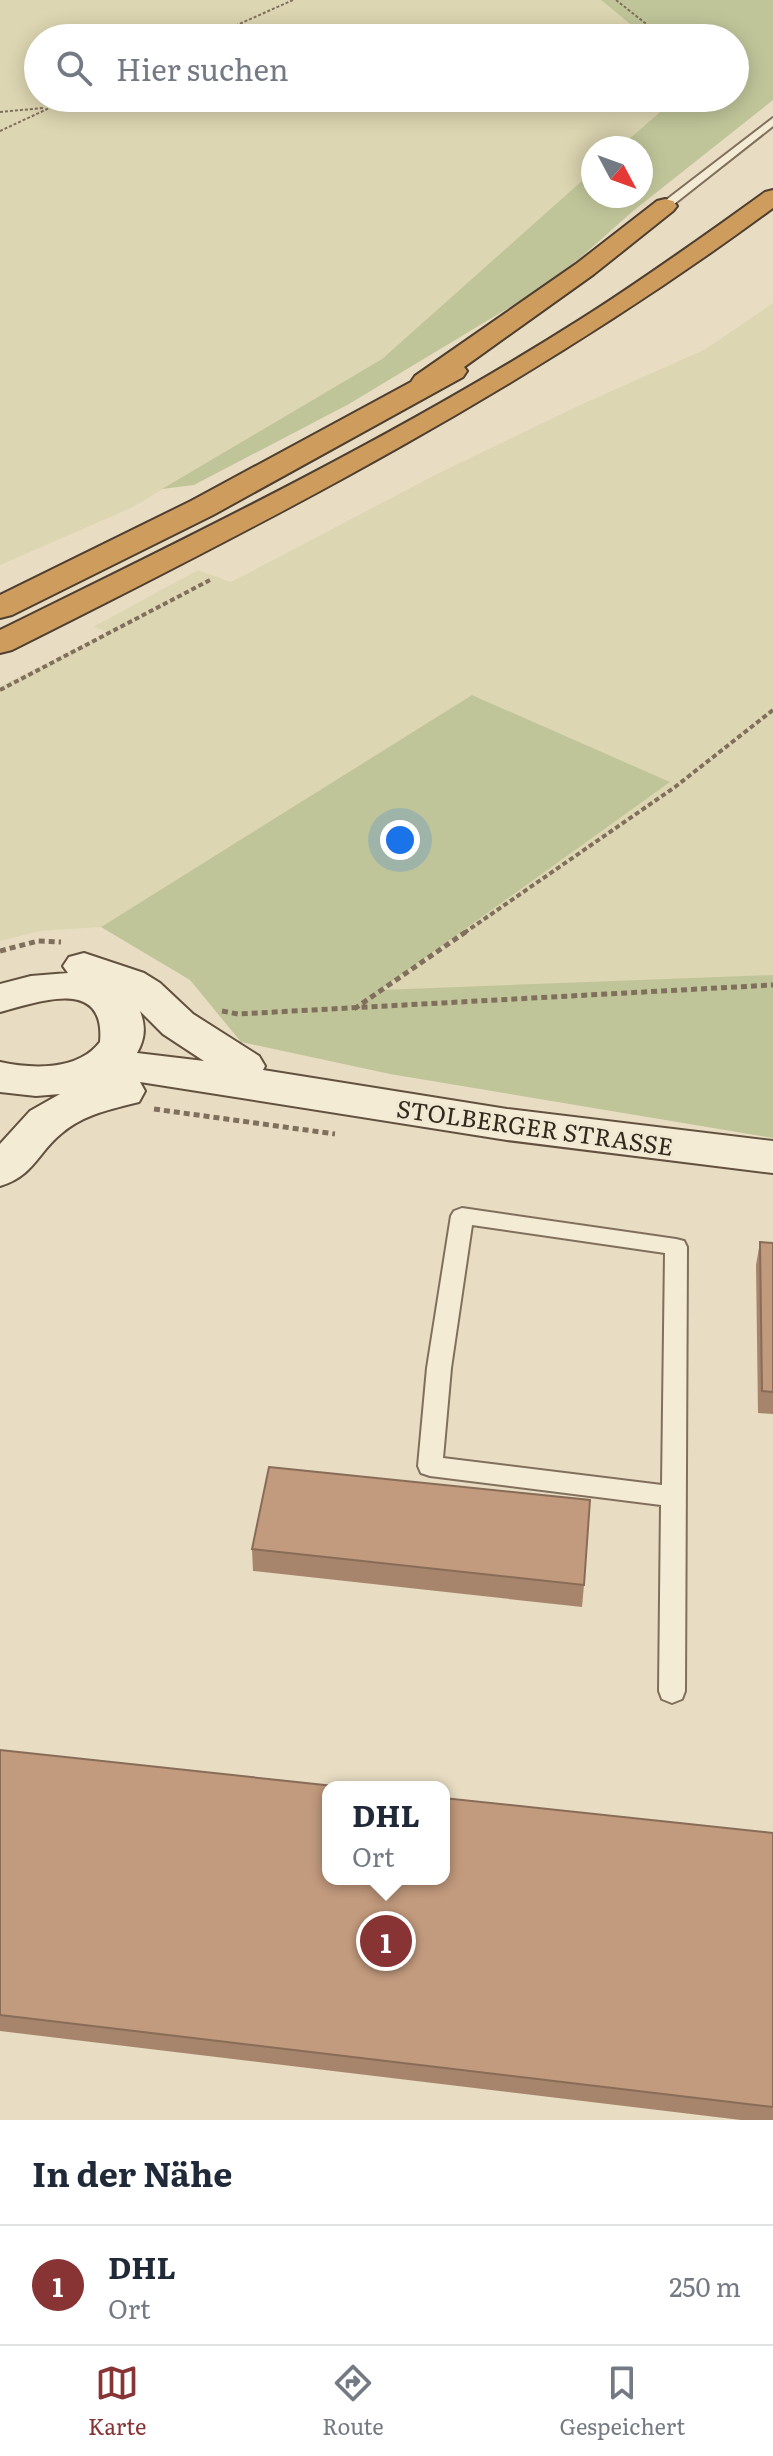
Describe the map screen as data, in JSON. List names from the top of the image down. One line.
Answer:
{"streets":{"main road":["STOLBERGER STRASSE"]},"north":"bottom right","page":{"search":"Hier suchen","popup":["DHL","Ort"],"pins":"1","heading":"In der Nähe","list":[{"mark":"1","name":"DHL","note":"Ort","value":"250 m"}],"nav":["Karte","Route","Gespeichert"]}}
